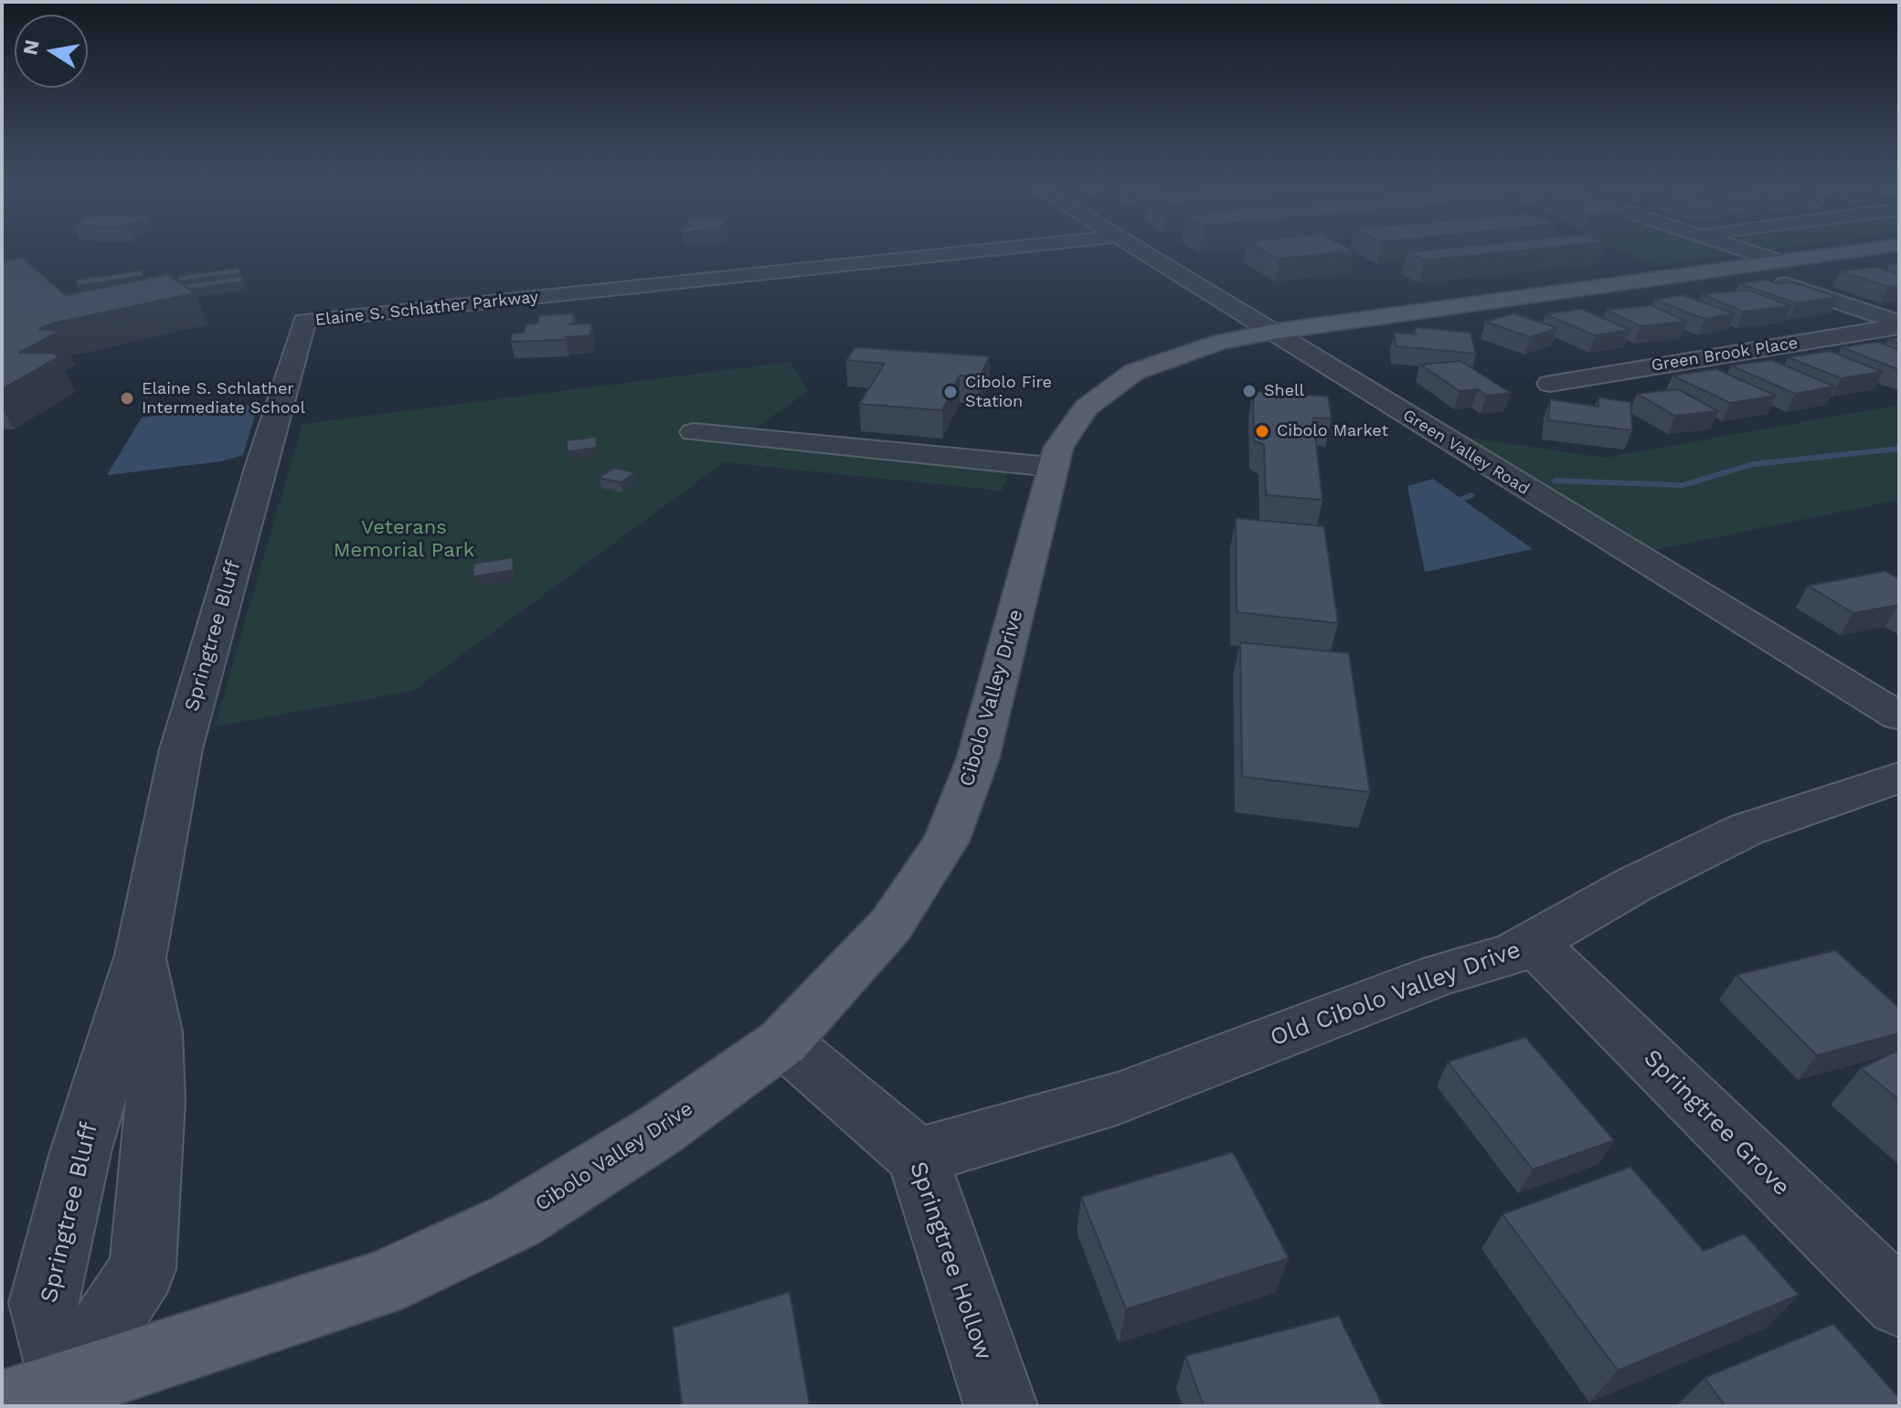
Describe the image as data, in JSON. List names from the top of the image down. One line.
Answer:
{"streets":{"main road":["Cibolo Valley Drive"],"street":["Elaine S. Schlather Parkway","Green Brook Place","Green Valley Road","Springtree Bluff","Old Cibolo Valley Drive","Springtree Grove","Springtree Hollow"]},"crossings":[["Elaine S. Schlather Parkway","Springtree Bluff"],["Green Valley Road","Cibolo Valley Drive"],["Springtree Bluff","Cibolo Valley Drive"],["Cibolo Valley Drive","Springtree Hollow"],["Old Cibolo Valley Drive","Springtree Grove"],["Old Cibolo Valley Drive","Springtree Hollow"]],"parks":["Veterans Memorial Park"],"places":["Shell","Cibolo Fire Station","Elaine S. Schlather Intermediate School","Cibolo Market"],"north":"left"}
